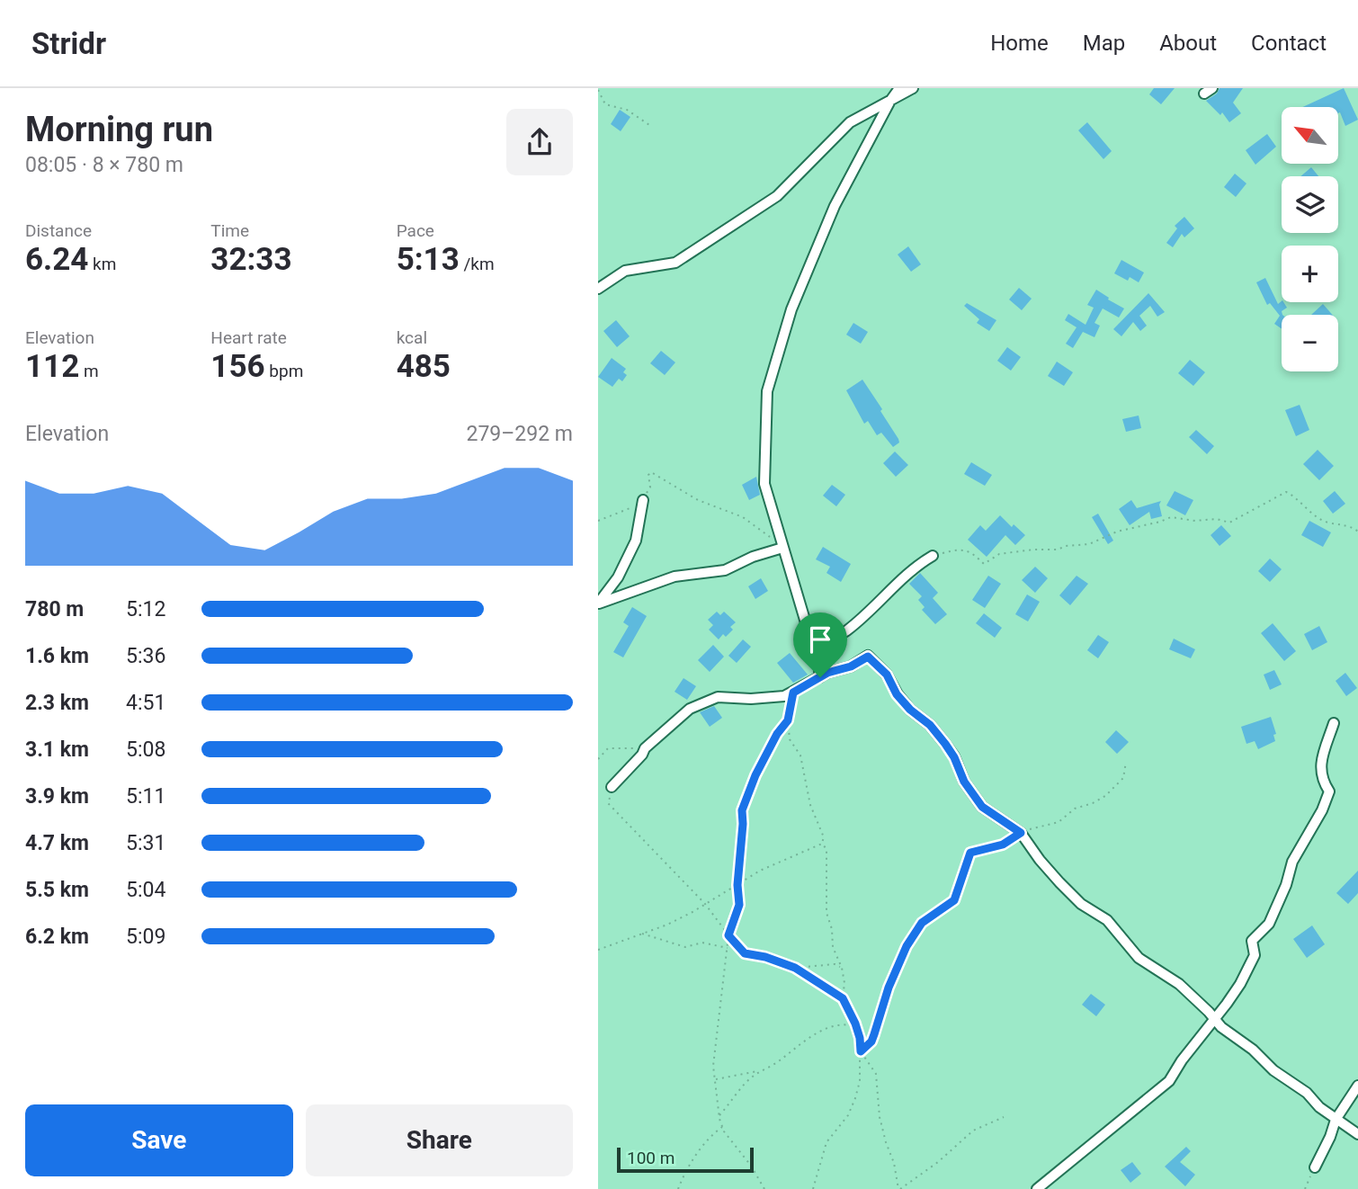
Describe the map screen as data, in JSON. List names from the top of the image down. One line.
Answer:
{"scale_bar":"100 m","north":"top left","page":{"header":"Stridr","nav":["Home","Map","About","Contact"],"heading":["Morning run","08:05 · 8 × 780 m"],"map_buttons":["+","−"],"stats":[["Distance","6.24 km"],["Time","32:33"],["Pace","5:13 /km"],["Elevation","112 m"],["Heart rate","156 bpm"],["kcal","485"]],"chart":["Elevation","279–292 m"],"list":[{"name":"780 m","note":"5:12"},{"name":"1.6 km","note":"5:36"},{"name":"2.3 km","note":"4:51"},{"name":"3.1 km","note":"5:08"},{"name":"3.9 km","note":"5:11"},{"name":"4.7 km","note":"5:31"},{"name":"5.5 km","note":"5:04"},{"name":"6.2 km","note":"5:09"}],"buttons":["Save","Share"],"scale":"100 m"}}
